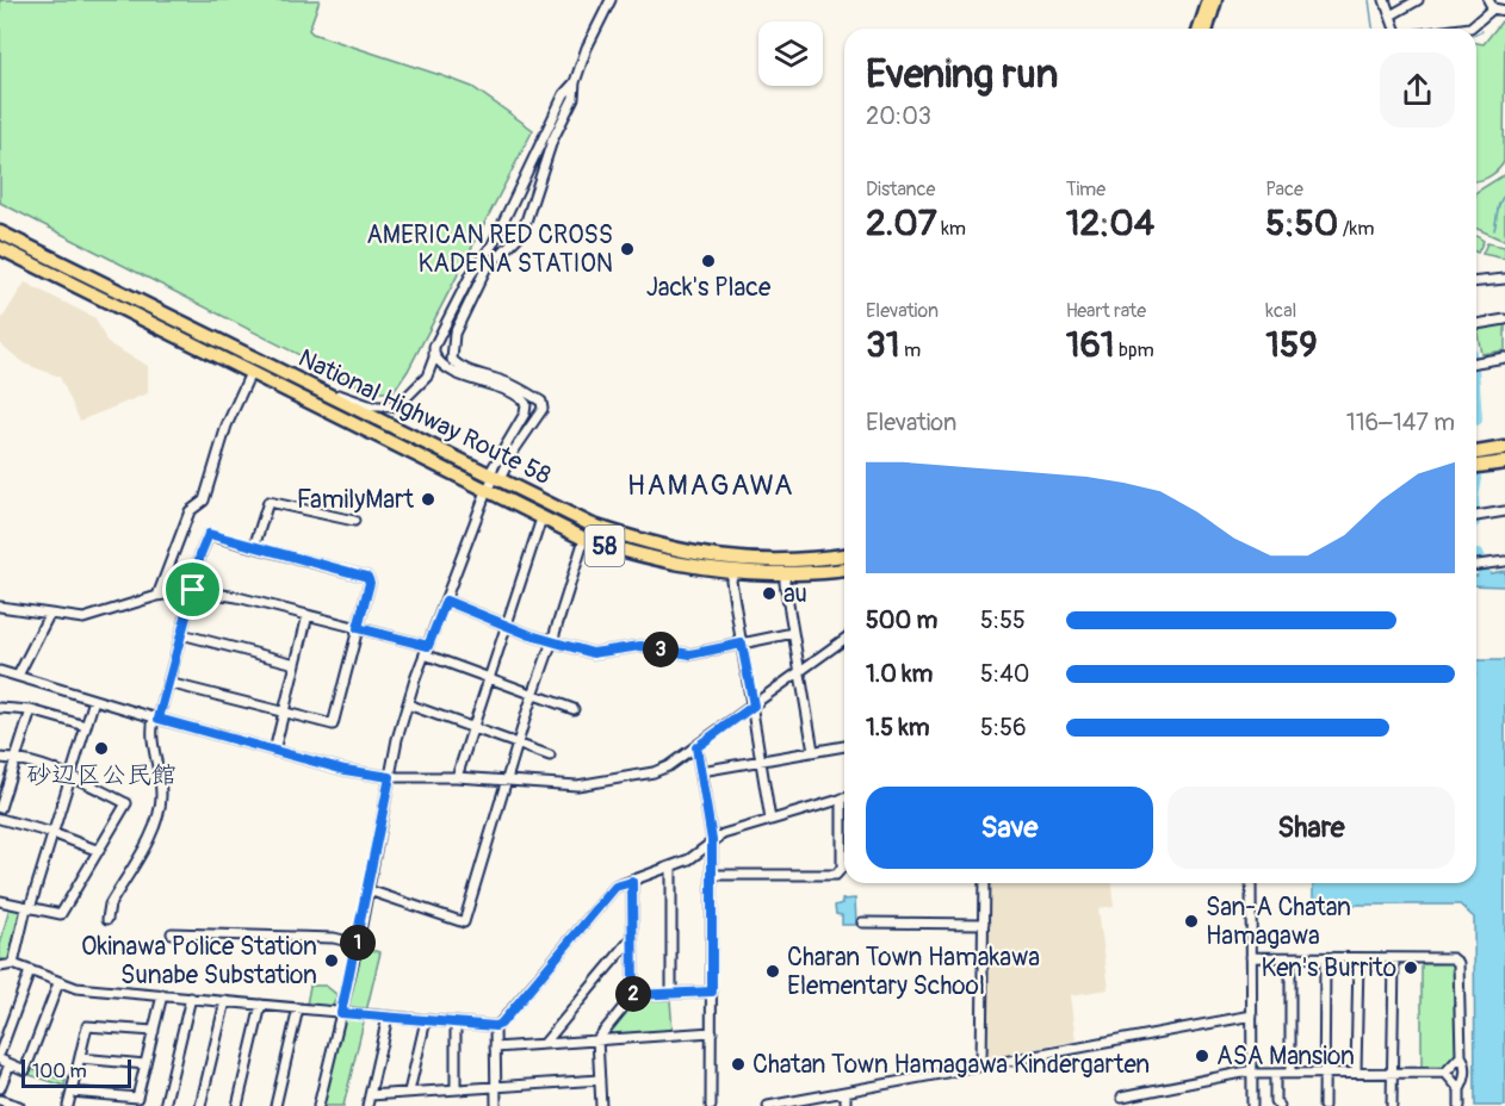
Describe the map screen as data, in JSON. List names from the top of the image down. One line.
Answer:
{"streets":{"highway":["National Highway Route 58","58"]},"districts":["HAMAGAWA"],"places":["AMERICAN RED CROSS KADENA STATION","Jack's Place","FamilyMart","au","砂辺区公民館","San-A Chatan Hamagawa","Okinawa Police Station Sunabe Substation","Ken's Burrito","Charan Town Hamakawa Elementary School","ASA Mansion","Chatan Town Hamagawa Kindergarten"],"scale_bar":"100 m","page":{"heading":["Evening run","20:03"],"stats":[["Distance","2.07 km"],["Time","12:04"],["Pace","5:50 /km"],["Elevation","31 m"],["Heart rate","161 bpm"],["kcal","159"]],"chart":["Elevation","116–147 m"],"list":[{"name":"500 m","note":"5:55"},{"name":"1.0 km","note":"5:40"},{"name":"1.5 km","note":"5:56"}],"pins":["3","1","2"],"buttons":["Save","Share"],"scale":"100 m"}}
